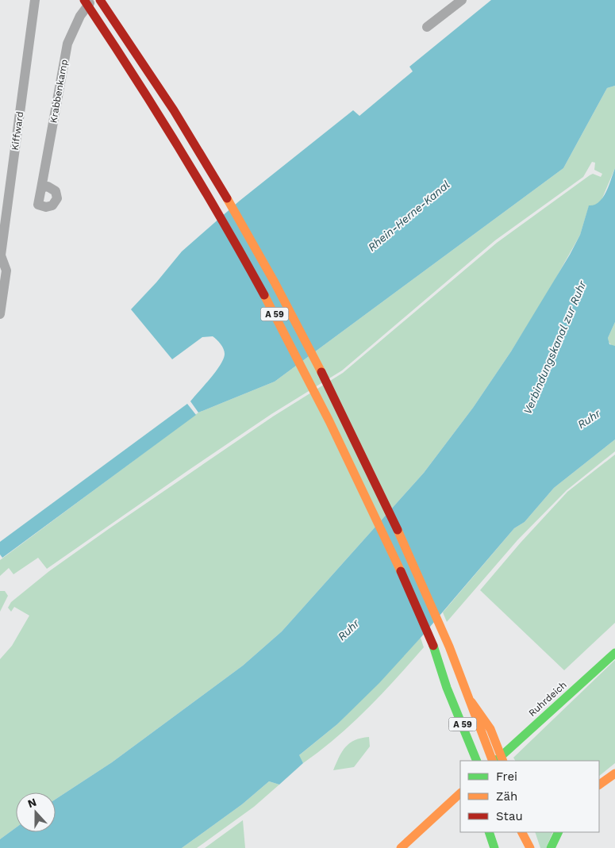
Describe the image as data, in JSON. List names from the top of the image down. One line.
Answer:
{"streets":{"main road":["A 59","Ruhrdeich"],"street":["Krabbenkamp","Kiffward"]},"water":["Rhein-Herne-Kanal","Verbindungskanal zur Ruhr","Ruhr"],"legend":["Frei","Zäh","Stau"],"north":"top"}
